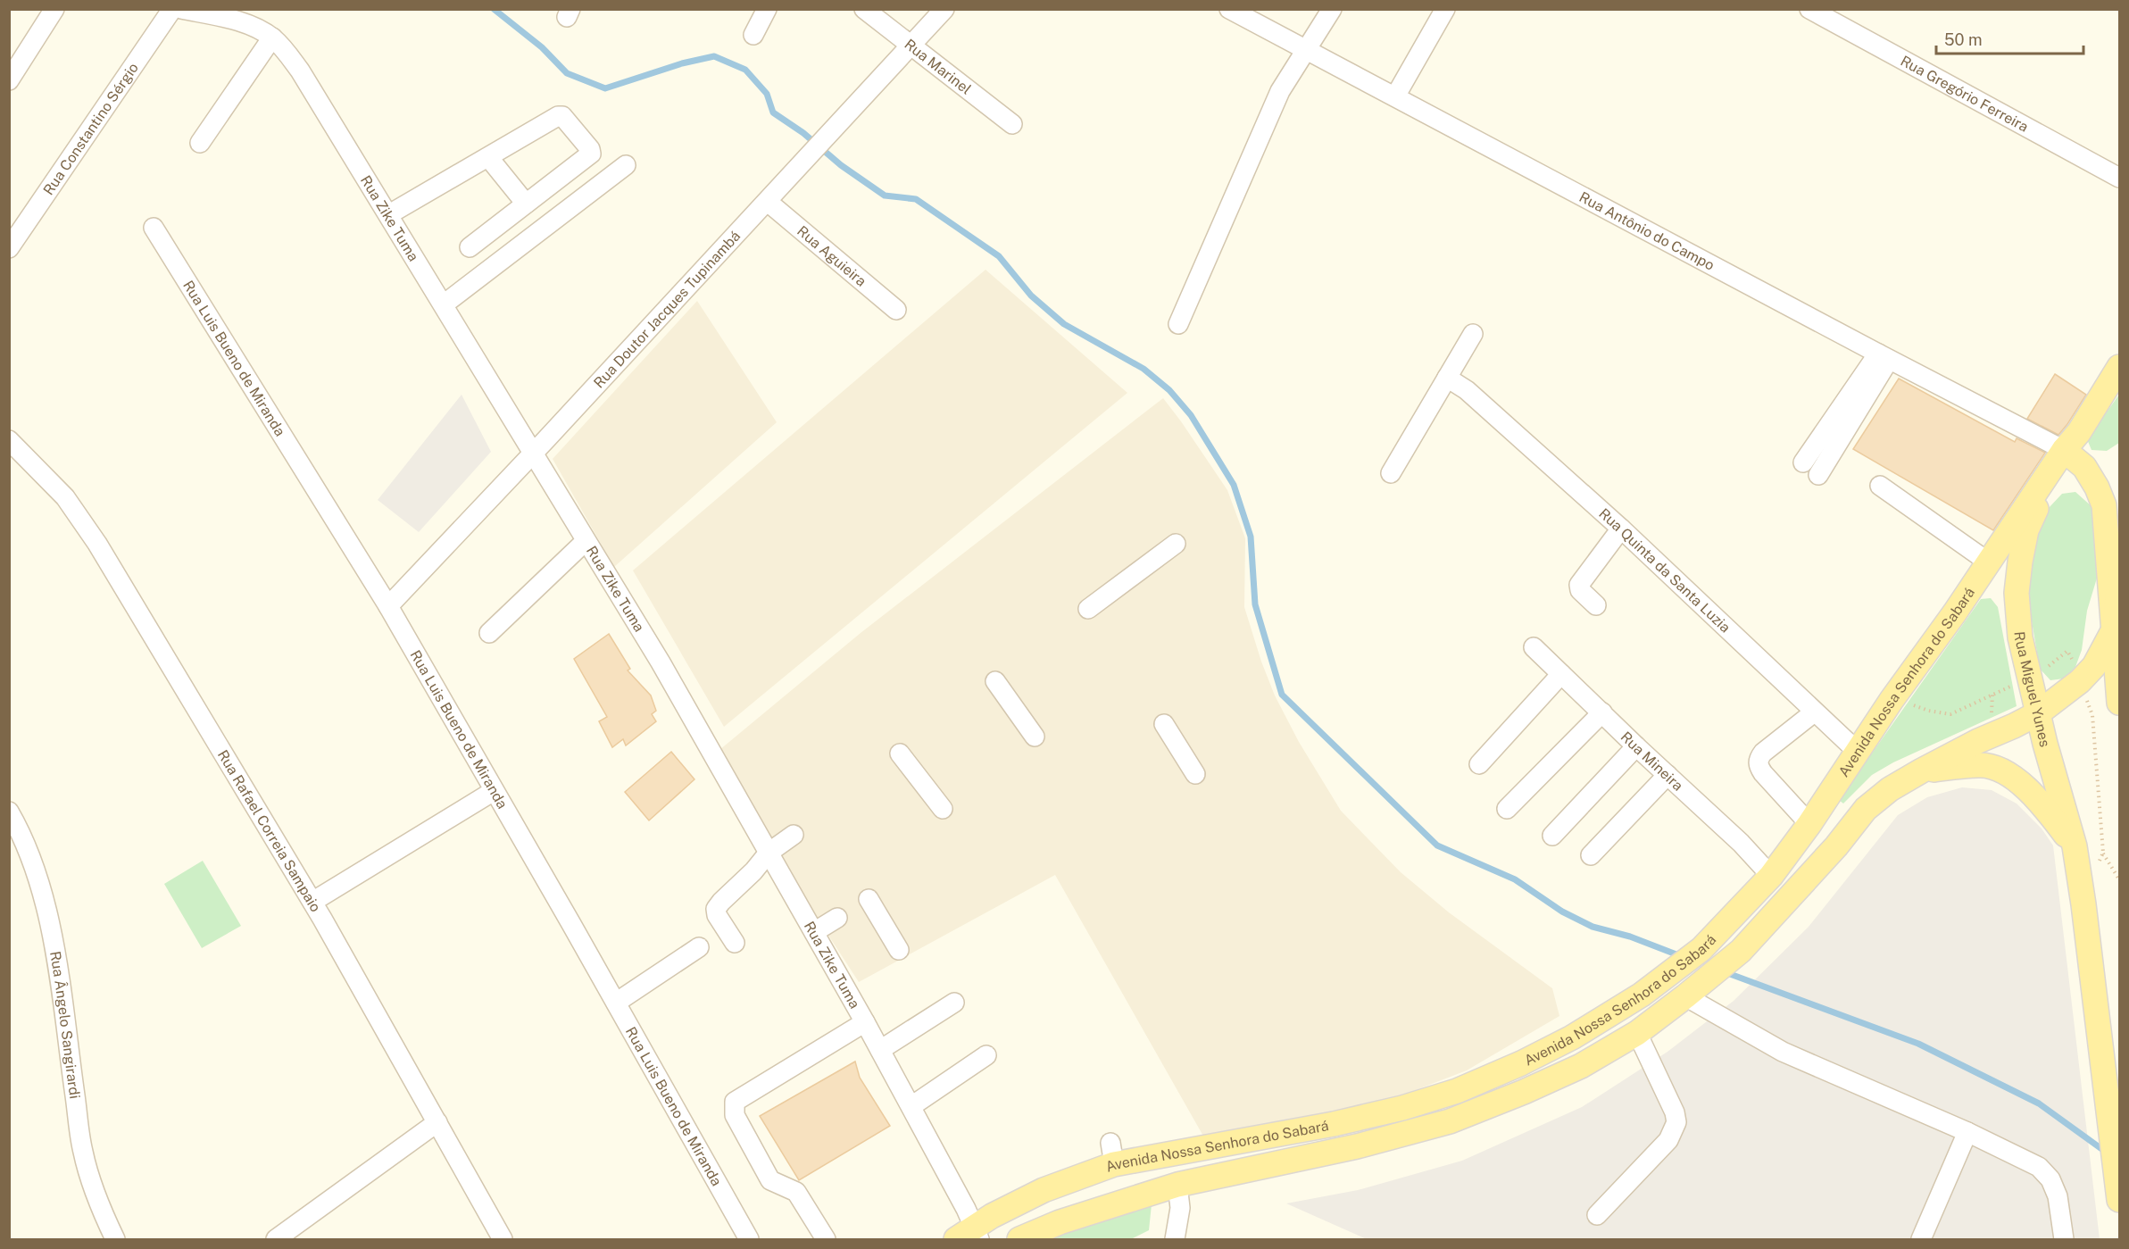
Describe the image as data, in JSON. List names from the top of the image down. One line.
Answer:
{"streets":{"main road":["Avenida Nossa Senhora do Sabará","Rua Miguel Yunes"],"street":["Rua Marinel","Rua Gregório Ferreira","Rua Constantino Sérgio","Rua Zike Tuma","Rua Antônio do Campo","Rua Aguieira","Rua Doutor Jacques Tupinambá","Rua Luis Bueno de Miranda","Rua Quinta da Santa Luzia","Rua Mineira","Rua Rafael Correia Sampaio","Rua Ângelo Sangirardi"]},"crossings":[["Rua Marinel","Rua Doutor Jacques Tupinambá"],["Rua Zike Tuma","Rua Doutor Jacques Tupinambá"],["Rua Zike Tuma","Avenida Nossa Senhora do Sabará"],["Rua Antônio do Campo","Avenida Nossa Senhora do Sabará"],["Rua Antônio do Campo","Rua Miguel Yunes"],["Rua Aguieira","Rua Doutor Jacques Tupinambá"],["Rua Doutor Jacques Tupinambá","Rua Luis Bueno de Miranda"],["Rua Quinta da Santa Luzia","Avenida Nossa Senhora do Sabará"],["Avenida Nossa Senhora do Sabará","Rua Miguel Yunes"],["Avenida Nossa Senhora do Sabará","Rua Mineira"]],"scale_bar":"50 m"}
